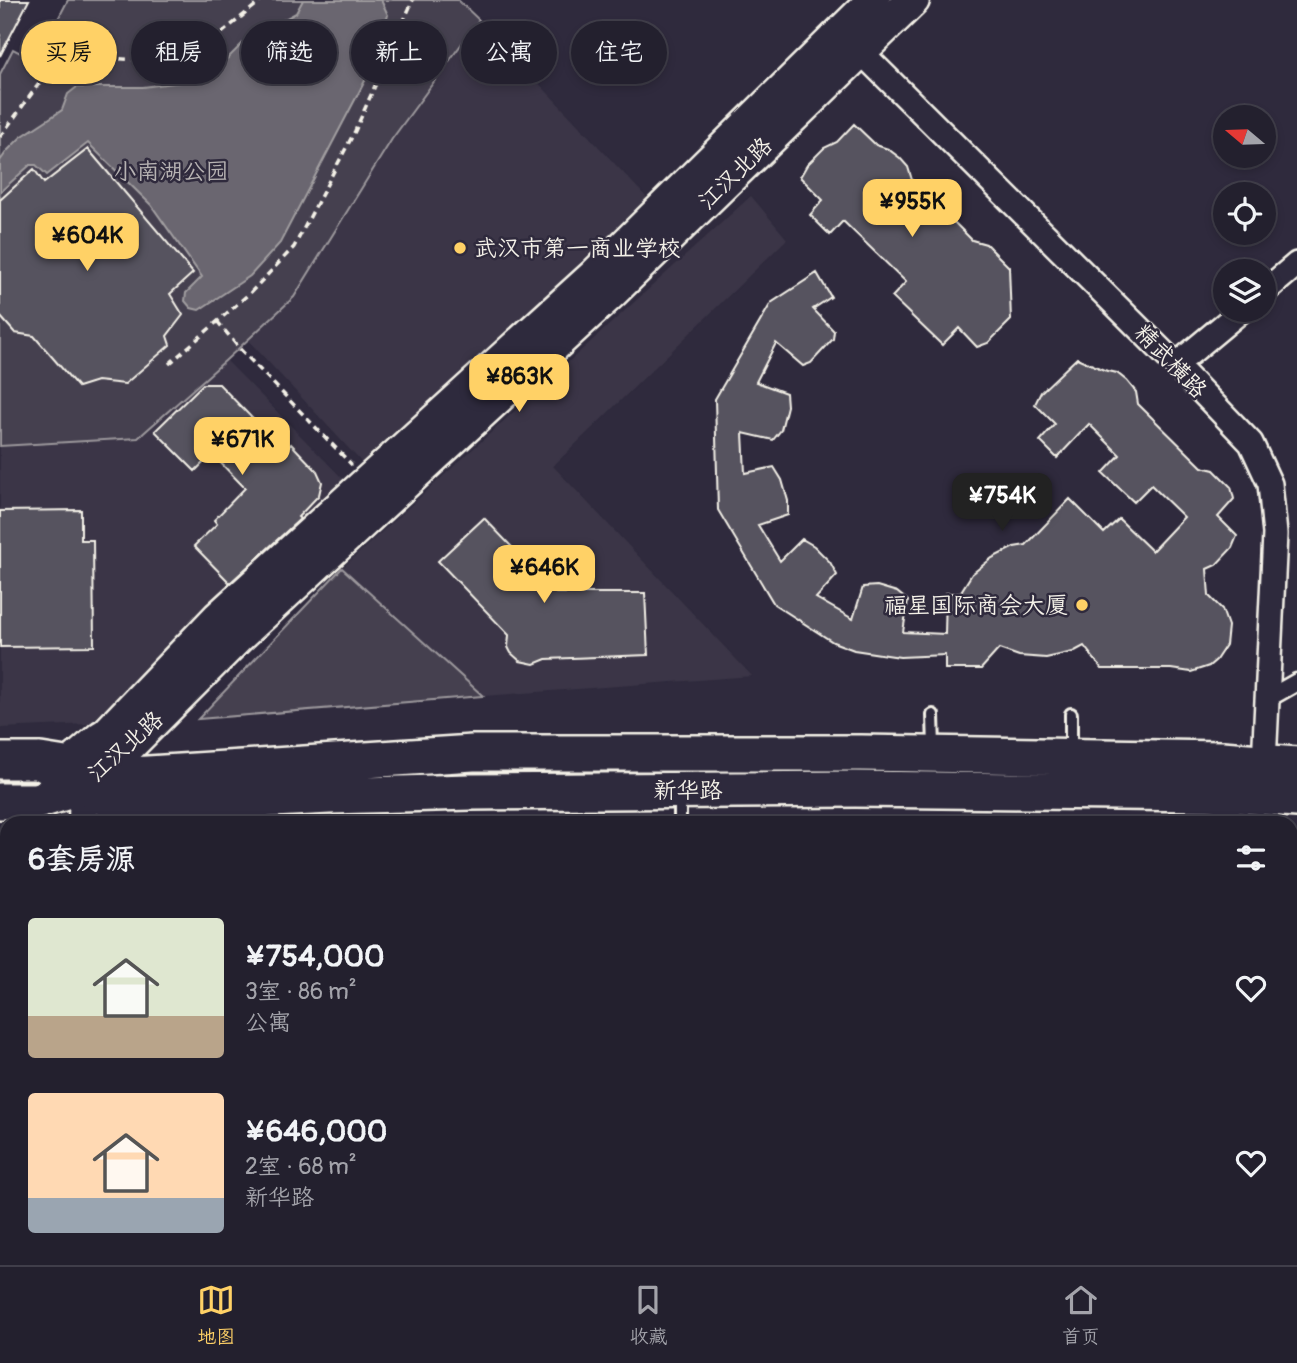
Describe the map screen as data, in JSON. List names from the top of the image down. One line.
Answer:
{"streets":{"main road":["江汉北路","新华路"],"street":["精武横路"]},"crossings":[["江汉北路","精武横路"],["江汉北路","新华路"],["精武横路","新华路"]],"parks":["小南湖公园"],"places":["武汉市第一商业学校","福星国际商会大厦"],"north":"left","page":{"chip":["买房","租房","筛选","新上","公寓","住宅"],"price":["¥955K","¥604K","¥863K","¥671K","¥754K","¥646K"],"heading":"6套房源","list":[{"name":"¥754,000","note":"3室 · 86 m² · 公寓"},{"name":"¥646,000","note":"2室 · 68 m² · 新华路"}],"tabs":["地图","收藏","首页"]}}
